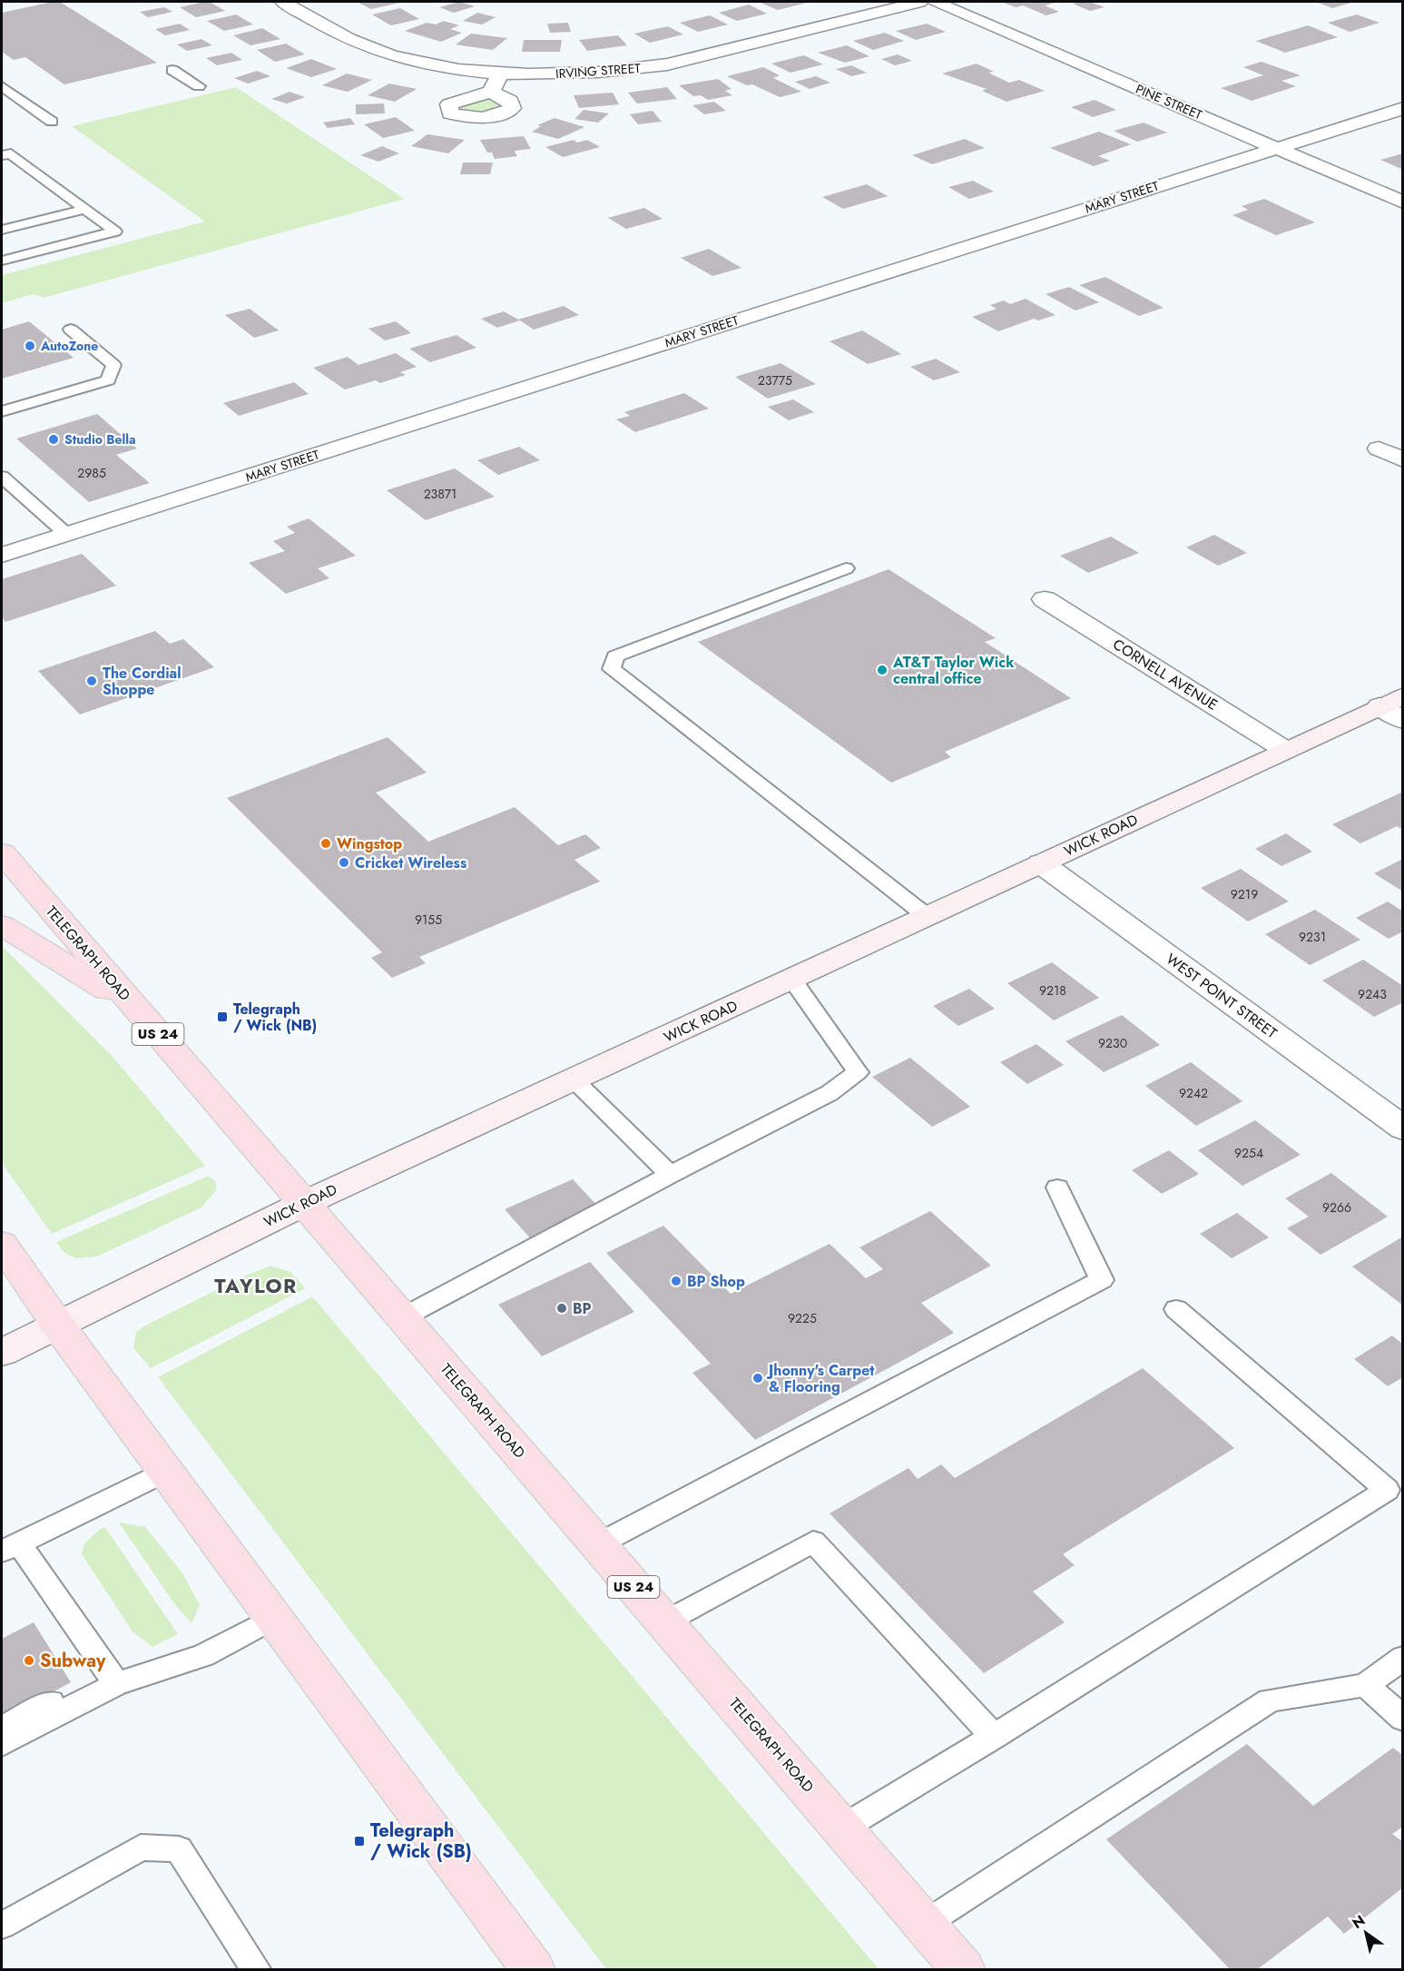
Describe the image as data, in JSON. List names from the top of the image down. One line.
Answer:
{"streets":{"main road":["TELEGRAPH ROAD","US 24"],"street":["IRVING STREET","PINE STREET","MARY STREET","CORNELL AVENUE","WICK ROAD","WEST POINT STREET"]},"crossings":[["PINE STREET","MARY STREET"],["CORNELL AVENUE","WICK ROAD"],["WICK ROAD","TELEGRAPH ROAD"],["WICK ROAD","WEST POINT STREET"]],"districts":["TAYLOR"],"places":{"other":["AutoZone","Studio Bella","AT&T Taylor Wick central office","The Cordial Shoppe","Wingstop","Cricket Wireless","BP Shop","BP","Jhonny's Carpet & Flooring","Subway"],"transit":["Telegraph / Wick (NB)","Telegraph / Wick (SB)"]},"house_numbers":["23775","2985","23871","9219","9155","9231","9218","9243","9230","9242","9254","9266","9225"],"north":"top left"}
